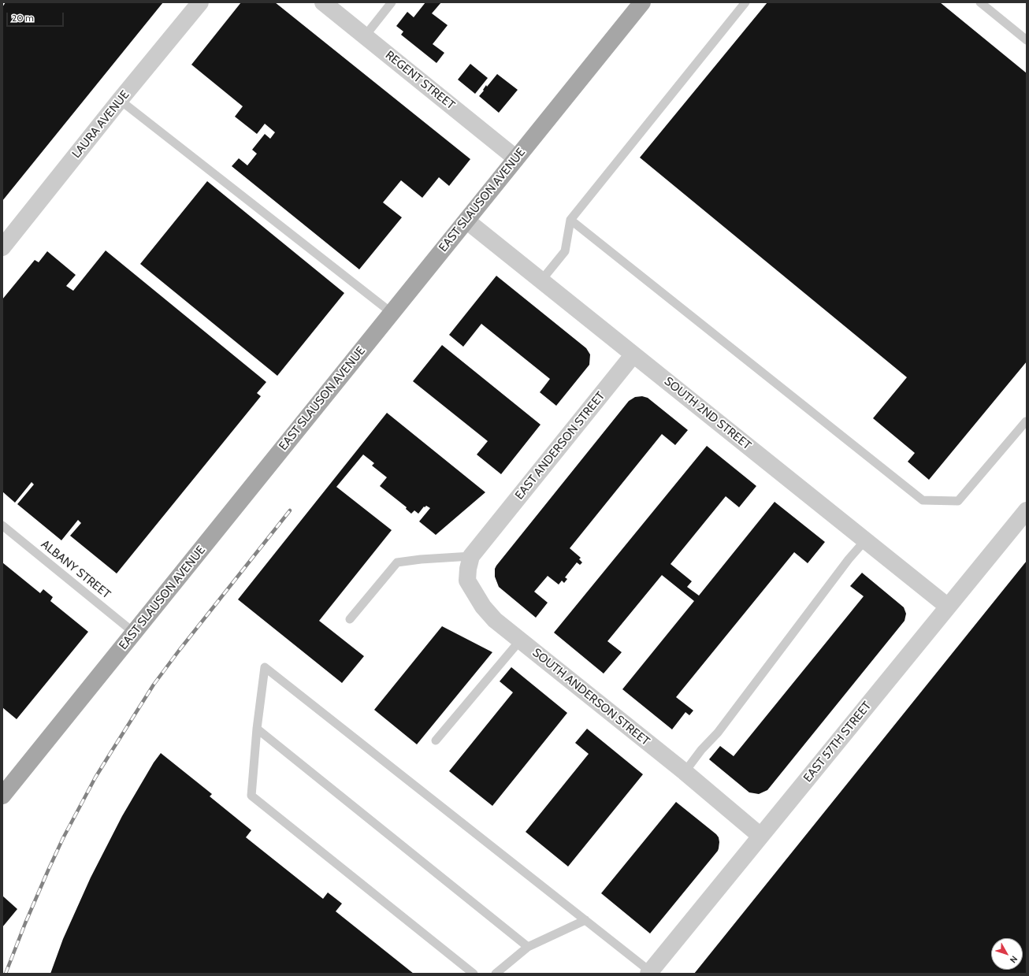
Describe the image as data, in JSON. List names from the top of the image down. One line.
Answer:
{"streets":{"main road":["EAST SLAUSON AVENUE"],"street":["REGENT STREET","LAURA AVENUE","SOUTH 2ND STREET","EAST ANDERSON STREET","SOUTH ANDERSON STREET","EAST 57TH STREET"],"lane":["ALBANY STREET"]},"crossings":[["REGENT STREET","EAST SLAUSON AVENUE"],["EAST SLAUSON AVENUE","SOUTH 2ND STREET"],["EAST SLAUSON AVENUE","ALBANY STREET"],["SOUTH 2ND STREET","EAST ANDERSON STREET"],["SOUTH 2ND STREET","EAST 57TH STREET"],["EAST ANDERSON STREET","SOUTH ANDERSON STREET"],["SOUTH ANDERSON STREET","EAST 57TH STREET"]],"scale_bar":"20 m","north":"bottom right"}
